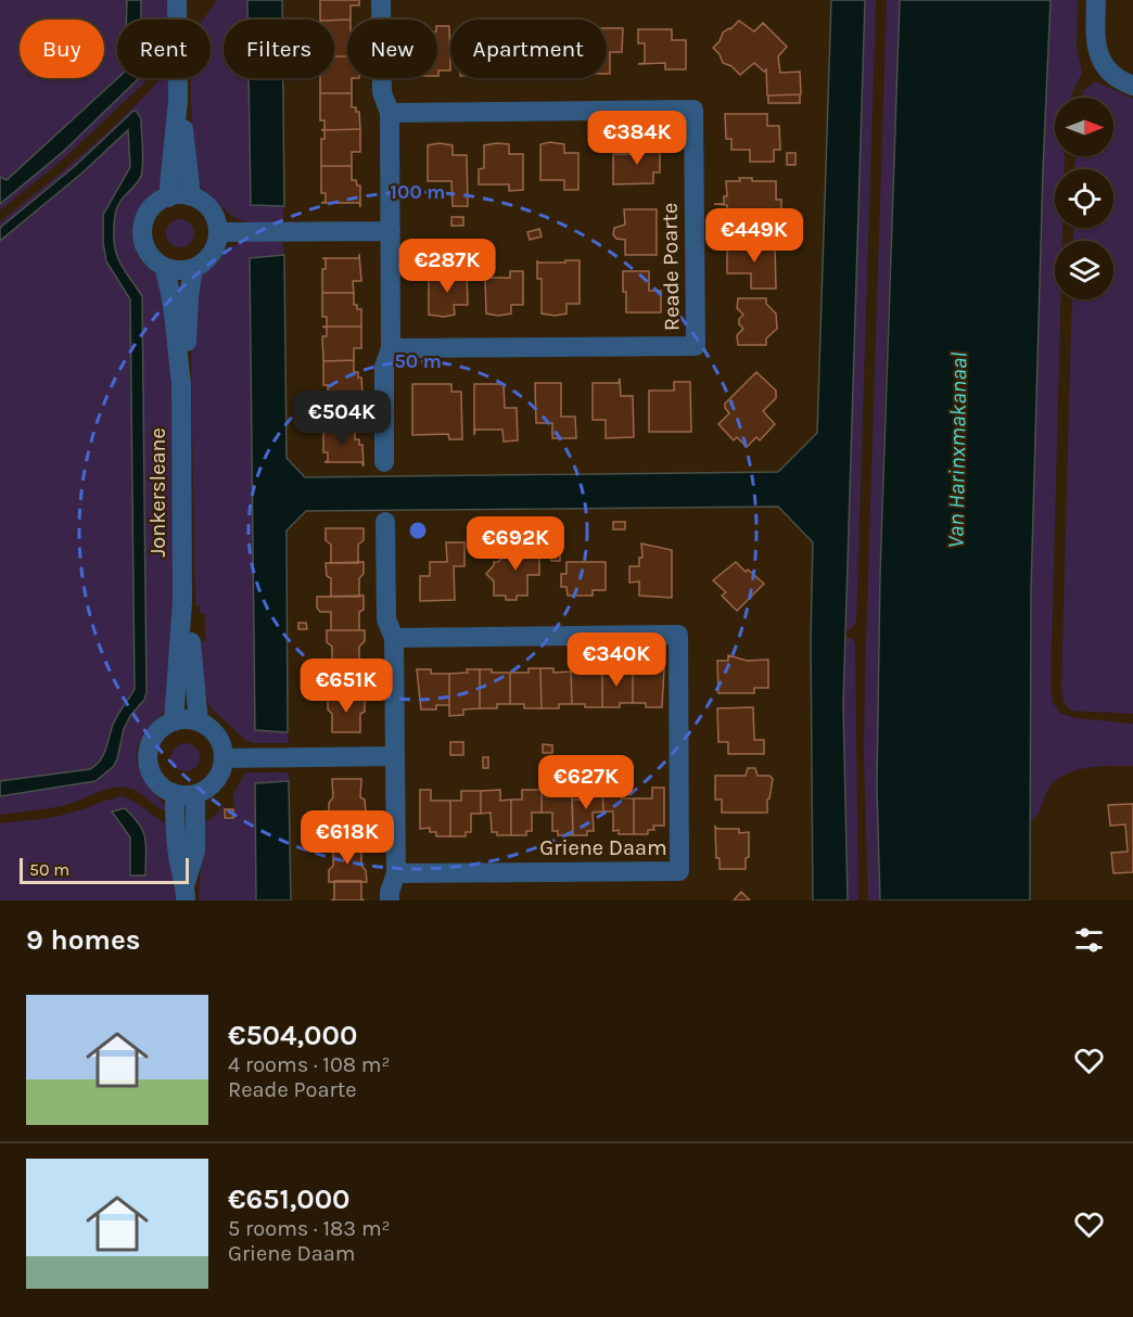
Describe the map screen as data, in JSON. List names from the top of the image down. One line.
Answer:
{"streets":{"street":["Reade Poarte","Jonkersleane","Griene Daam"]},"water":["Van Harinxmakanaal"],"scale_bar":"50 m","north":"right","page":{"chip":["Buy","Rent","Filters","New","Apartment"],"price":["€384K","€449K","€287K","€504K","€692K","€340K","€651K","€627K","€618K"],"scale":"50 m","heading":"9 homes","list":[{"name":"€504,000","note":"4 rooms · 108 m² · Reade Poarte"},{"name":"€651,000","note":"5 rooms · 183 m² · Griene Daam"}]},"rings":["100 m","50 m"]}
